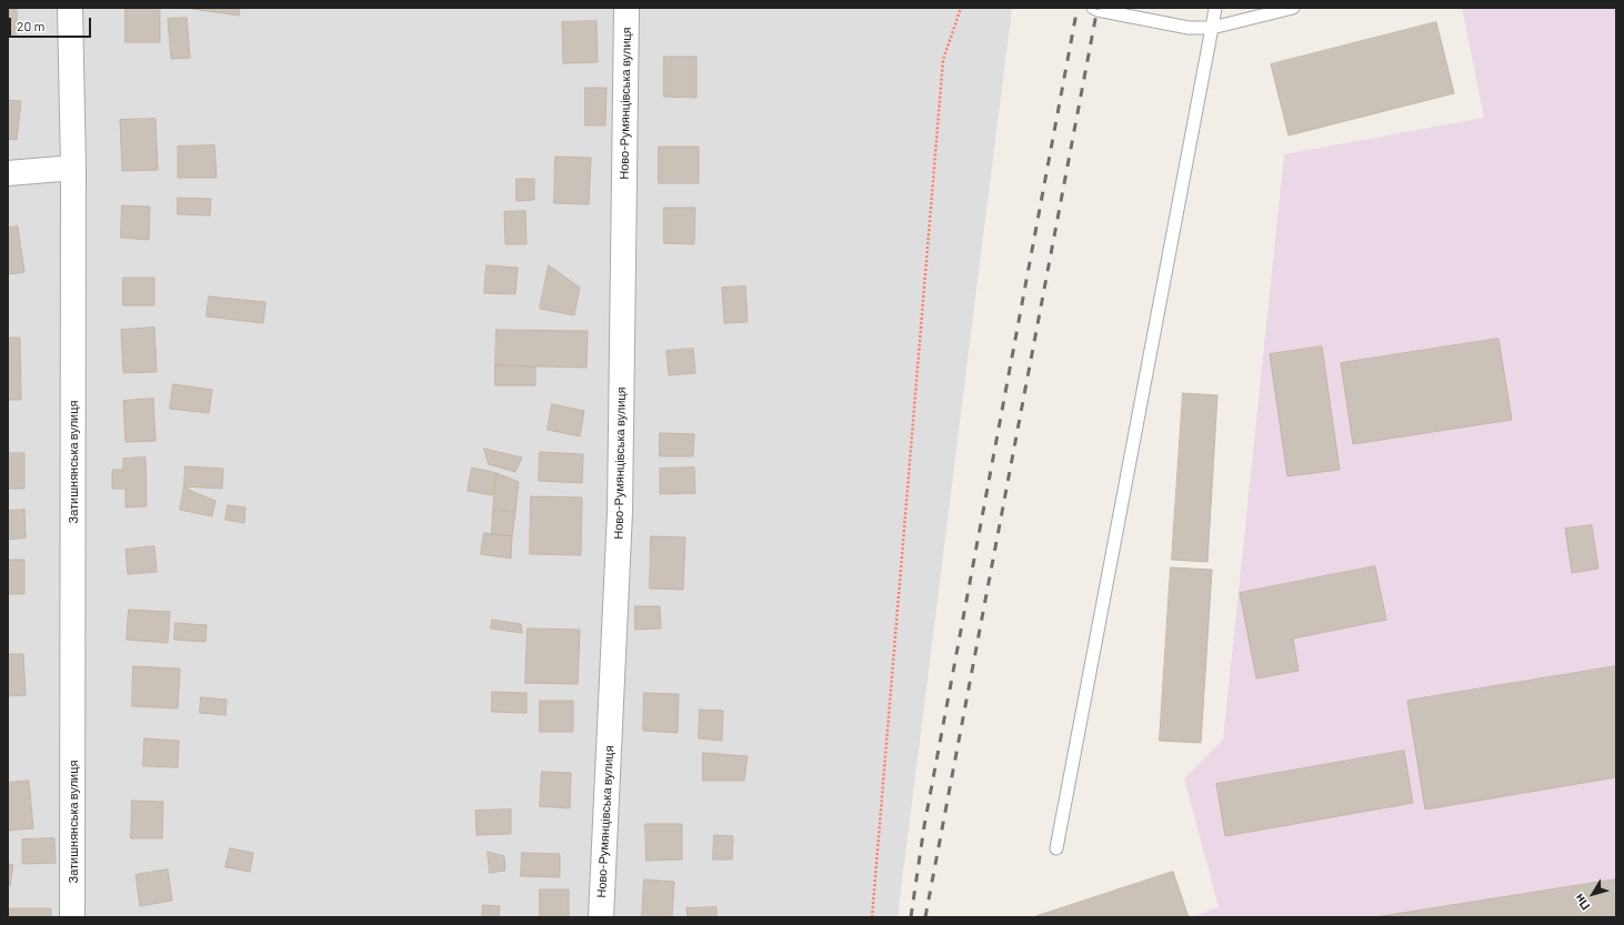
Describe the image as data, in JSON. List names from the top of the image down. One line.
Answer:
{"streets":{"street":["Ново-Румянцівська вулиця","Затишнянська вулиця"]},"scale_bar":"20 m","north":"bottom left"}
